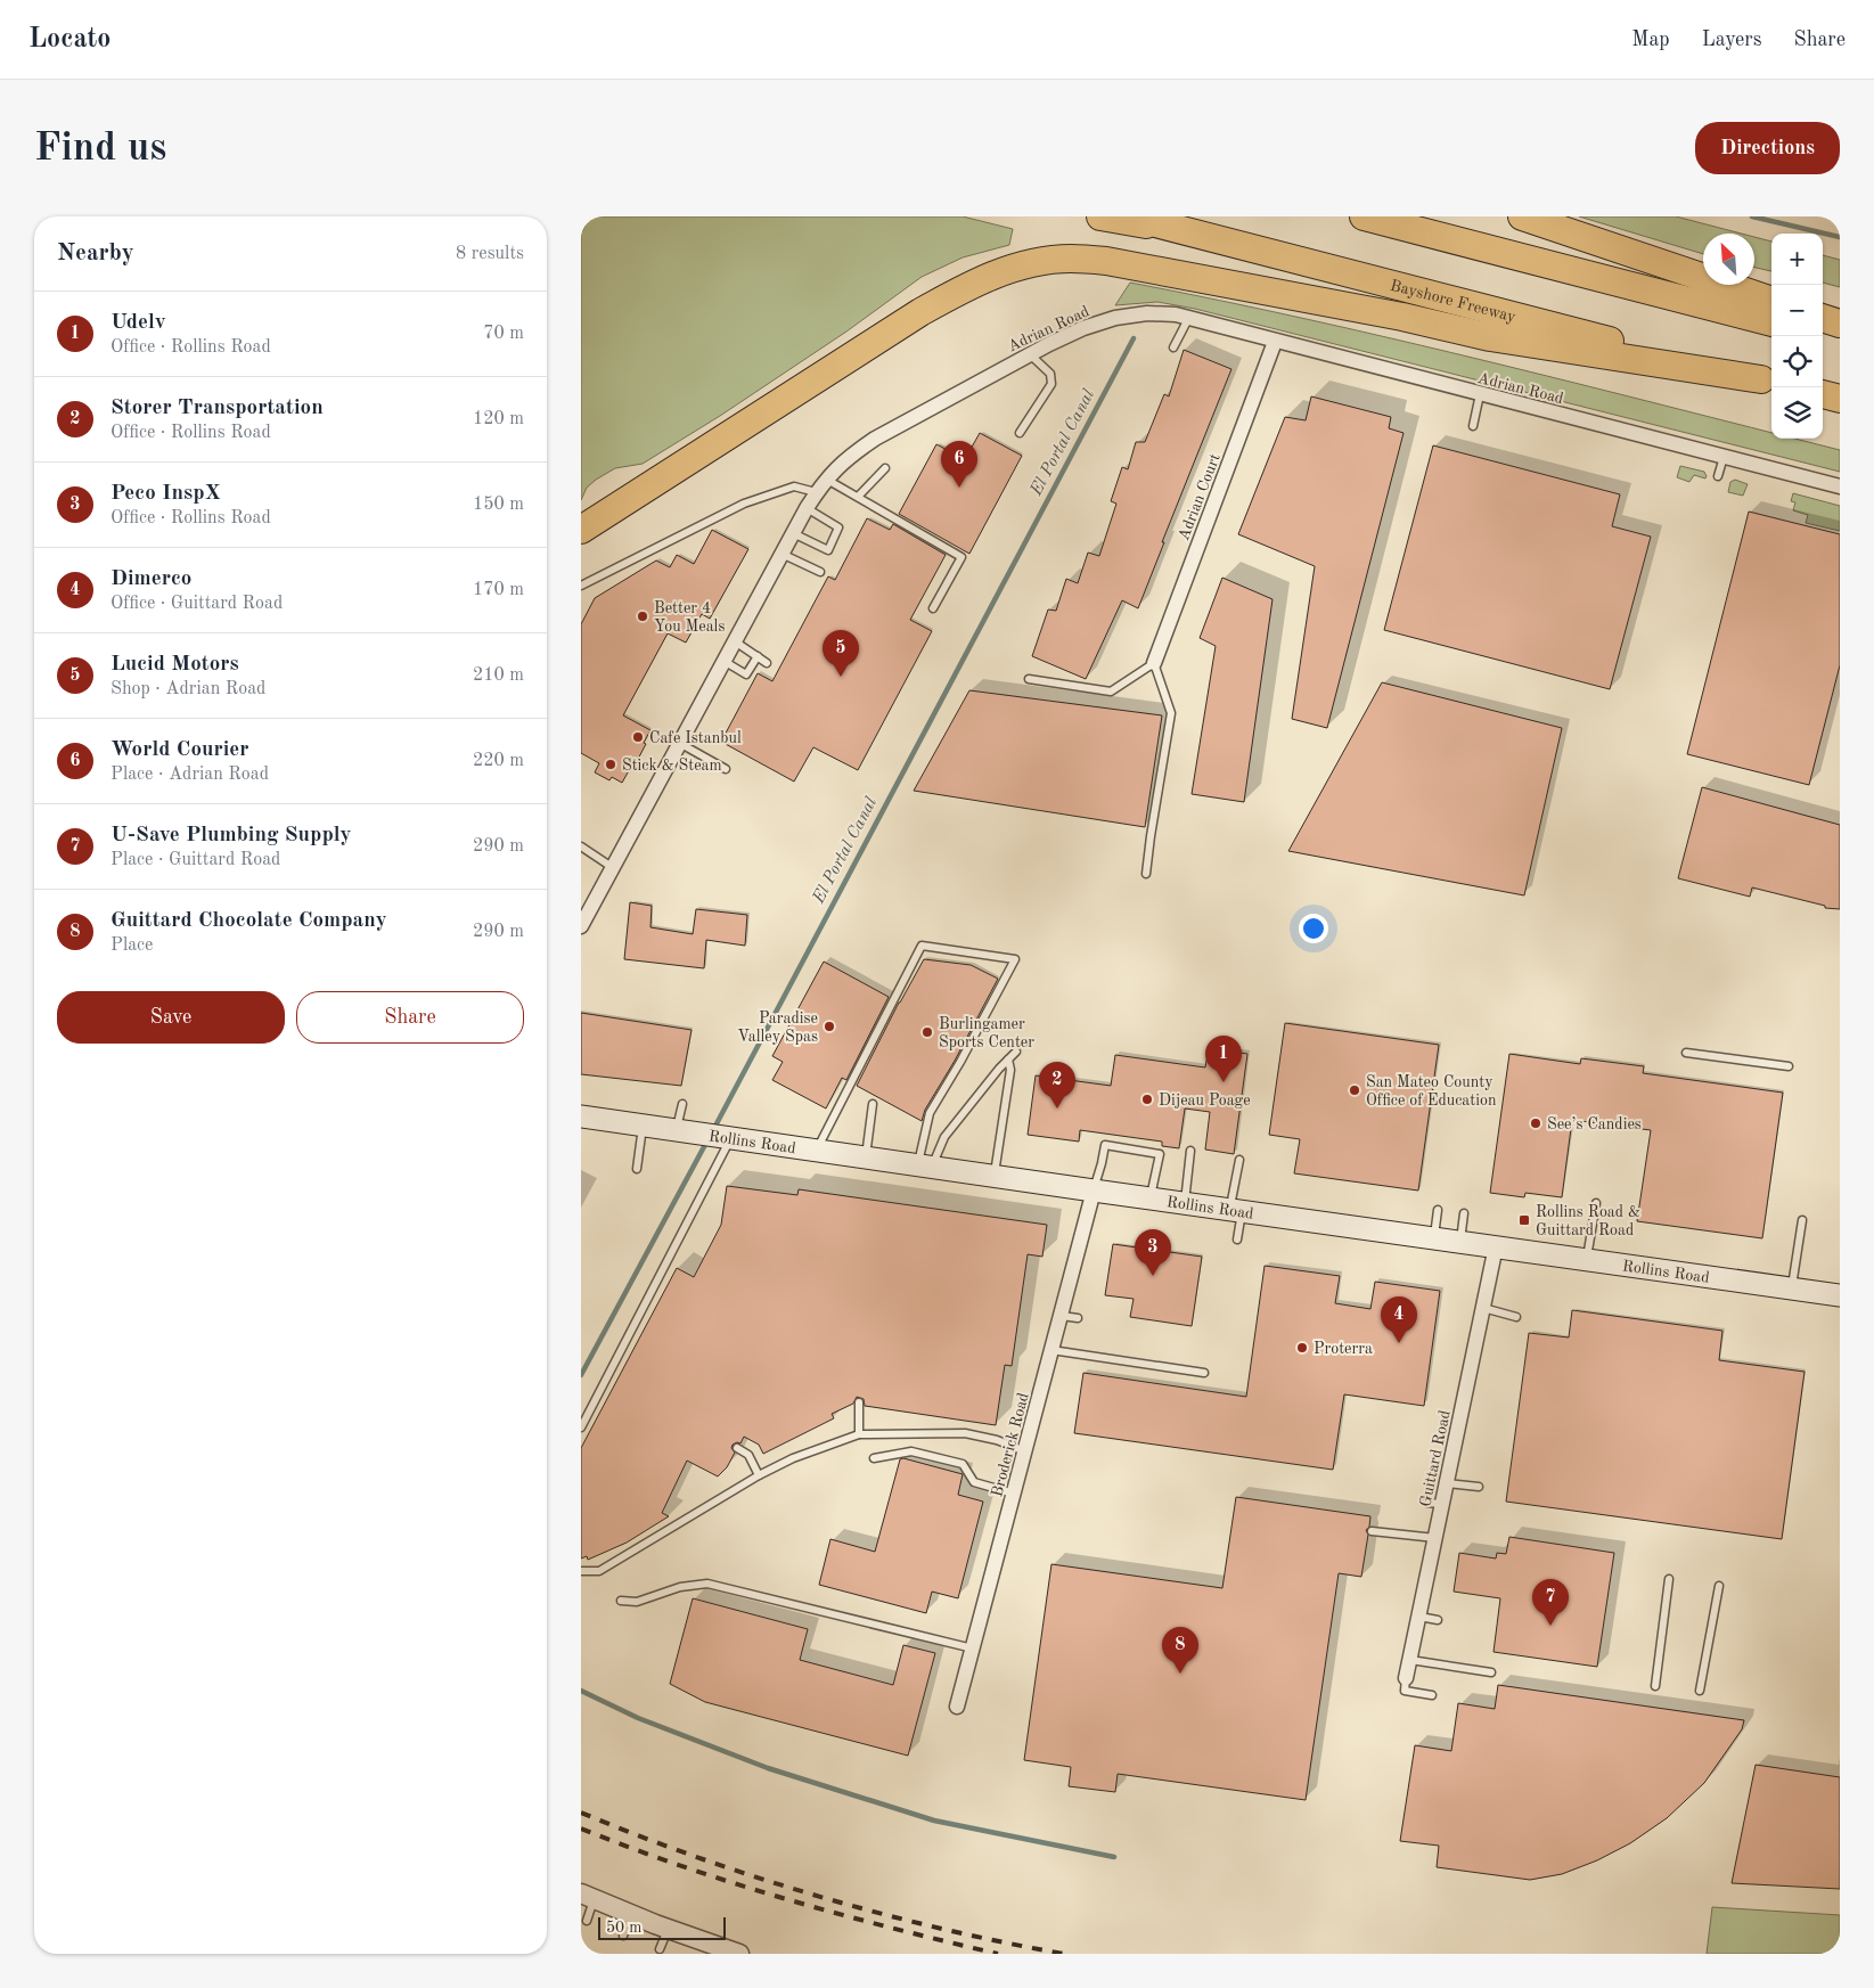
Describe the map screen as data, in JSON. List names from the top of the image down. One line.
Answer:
{"streets":{"highway":["Bayshore Freeway"],"main road":["Rollins Road"],"street":["Adrian Road","Adrian Court","Broderick Road","Guittard Road"]},"crossings":[["Adrian Road","Adrian Court"],["Rollins Road","Broderick Road"],["Rollins Road","Guittard Road"]],"water":["El Portal Canal"],"places":{"other":["Better 4 You Meals","Cafe Istanbul","Stick & Steam","Paradise Valley Spas","Burlingamer Sports Center","San Mateo County Office of Education","Dijeau Poage","See’s Candies","Proterra"],"transit":["Rollins Road & Guittard Road"]},"scale_bar":"50 m","north":"top left","page":{"header":"Locato","nav":["Map","Layers","Share"],"buttons":["Directions",["Save","Share"]],"title":"Find us","heading":["Nearby","8 results"],"map_buttons":["+","−"],"list":[{"mark":"1","name":"Udelv","note":"Office · Rollins Road","value":"70 m"},{"mark":"2","name":"Storer Transportation","note":"Office · Rollins Road","value":"120 m"},{"mark":"3","name":"Peco InspX","note":"Office · Rollins Road","value":"150 m"},{"mark":"4","name":"Dimerco","note":"Office · Guittard Road","value":"170 m"},{"mark":"5","name":"Lucid Motors","note":"Shop · Adrian Road","value":"210 m"},{"mark":"6","name":"World Courier","note":"Place · Adrian Road","value":"220 m"},{"mark":"7","name":"U-Save Plumbing Supply","note":"Place · Guittard Road","value":"290 m"},{"mark":"8","name":"Guittard Chocolate Company","note":"Place","value":"290 m"}],"pins":["6","5","1","2","3","4","7","8"],"scale":"50 m"}}
